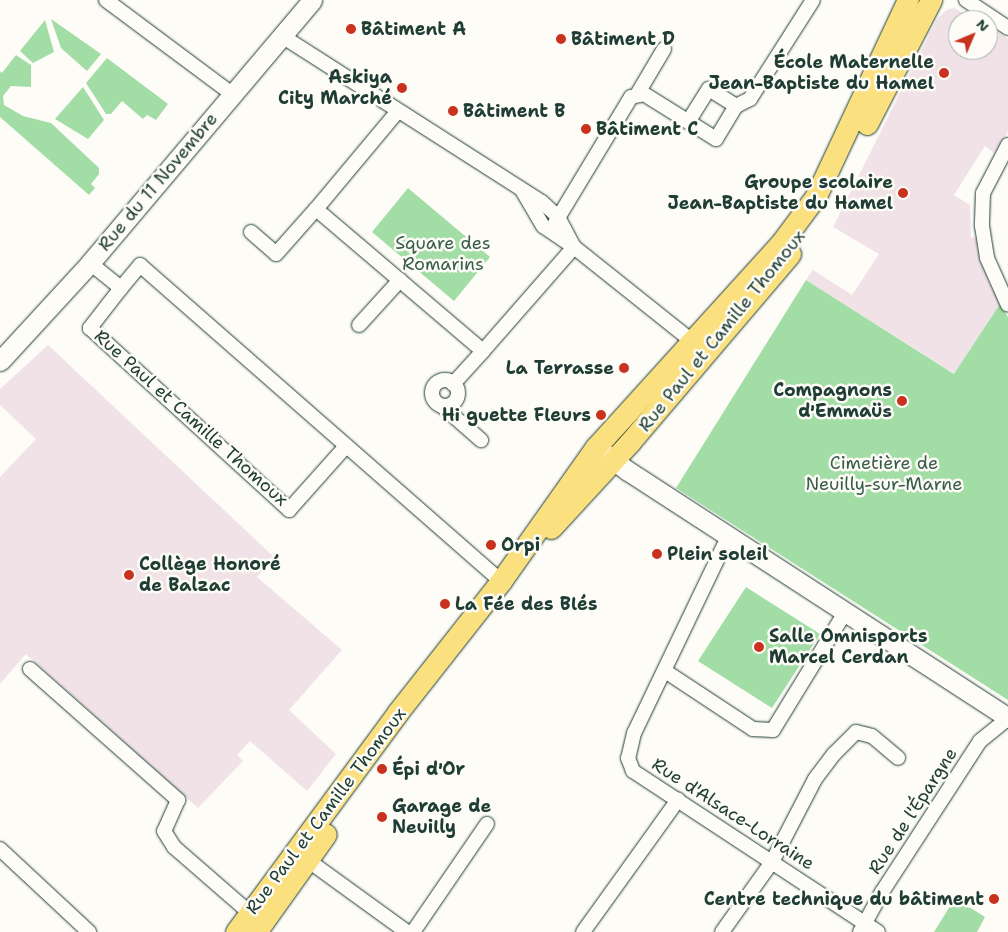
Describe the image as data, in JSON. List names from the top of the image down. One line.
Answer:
{"streets":{"main road":["Rue Paul et Camille Thomoux"],"street":["Rue du 11 Novembre","Rue de l'Épargne","Rue d'Alsace-Lorraine"]},"crossings":[["Rue de l'Épargne","Rue d'Alsace-Lorraine"]],"parks":["Square des Romarins","Cimetière de Neuilly-sur-Marne"],"places":["Bâtiment A","Bâtiment D","École Maternelle Jean-Baptiste du Hamel","Askiya City Marché","Bâtiment B","Bâtiment C","Groupe scolaire Jean-Baptiste du Hamel","La Terrasse","Compagnons d'Emmaüs","Hi guette Fleurs","Orpi","Plein soleil","Collège Honoré de Balzac","La Fée des Blés","Salle Omnisports Marcel Cerdan","Épi d'Or","Garage de Neuilly","Centre technique du bâtiment"],"north":"top right"}
